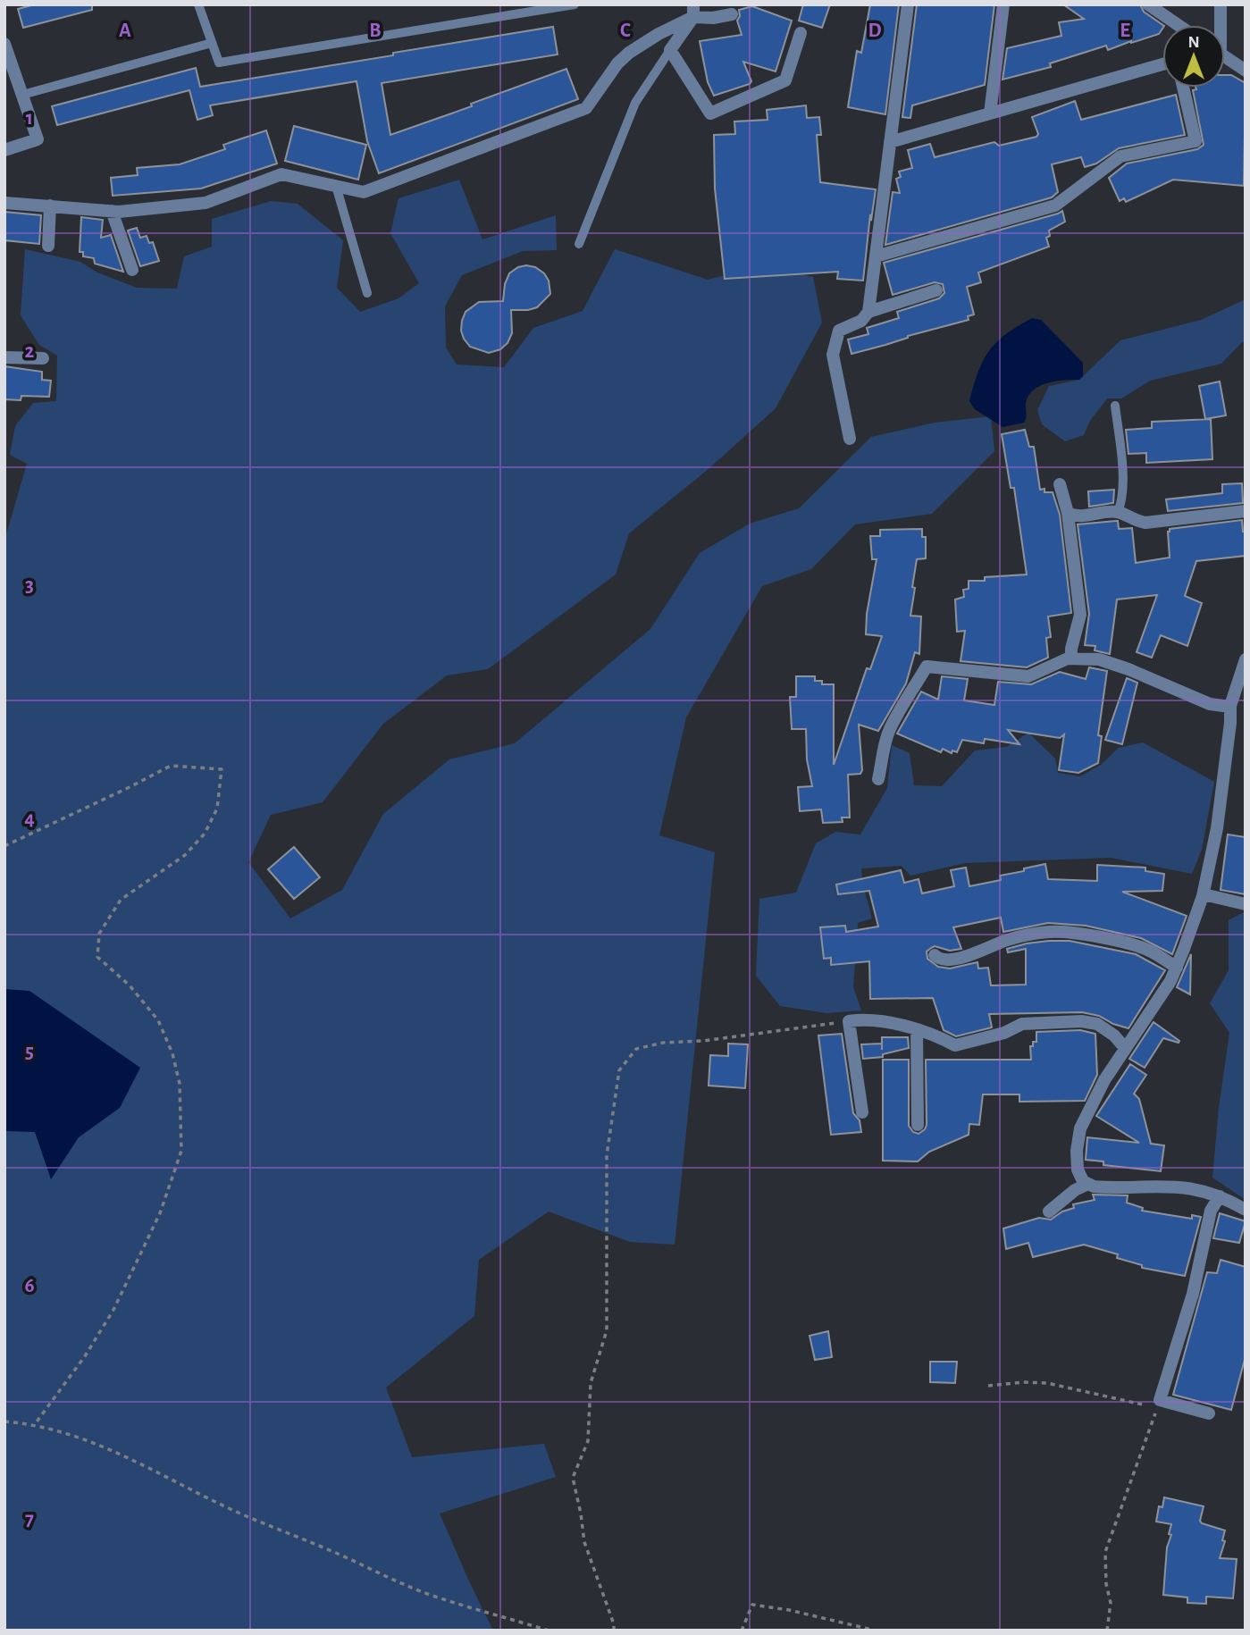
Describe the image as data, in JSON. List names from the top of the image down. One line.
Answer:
{"north":"top","grid":{"columns":["A","B","C","D","E"],"rows":["1","2","3","4","5","6","7"]}}
